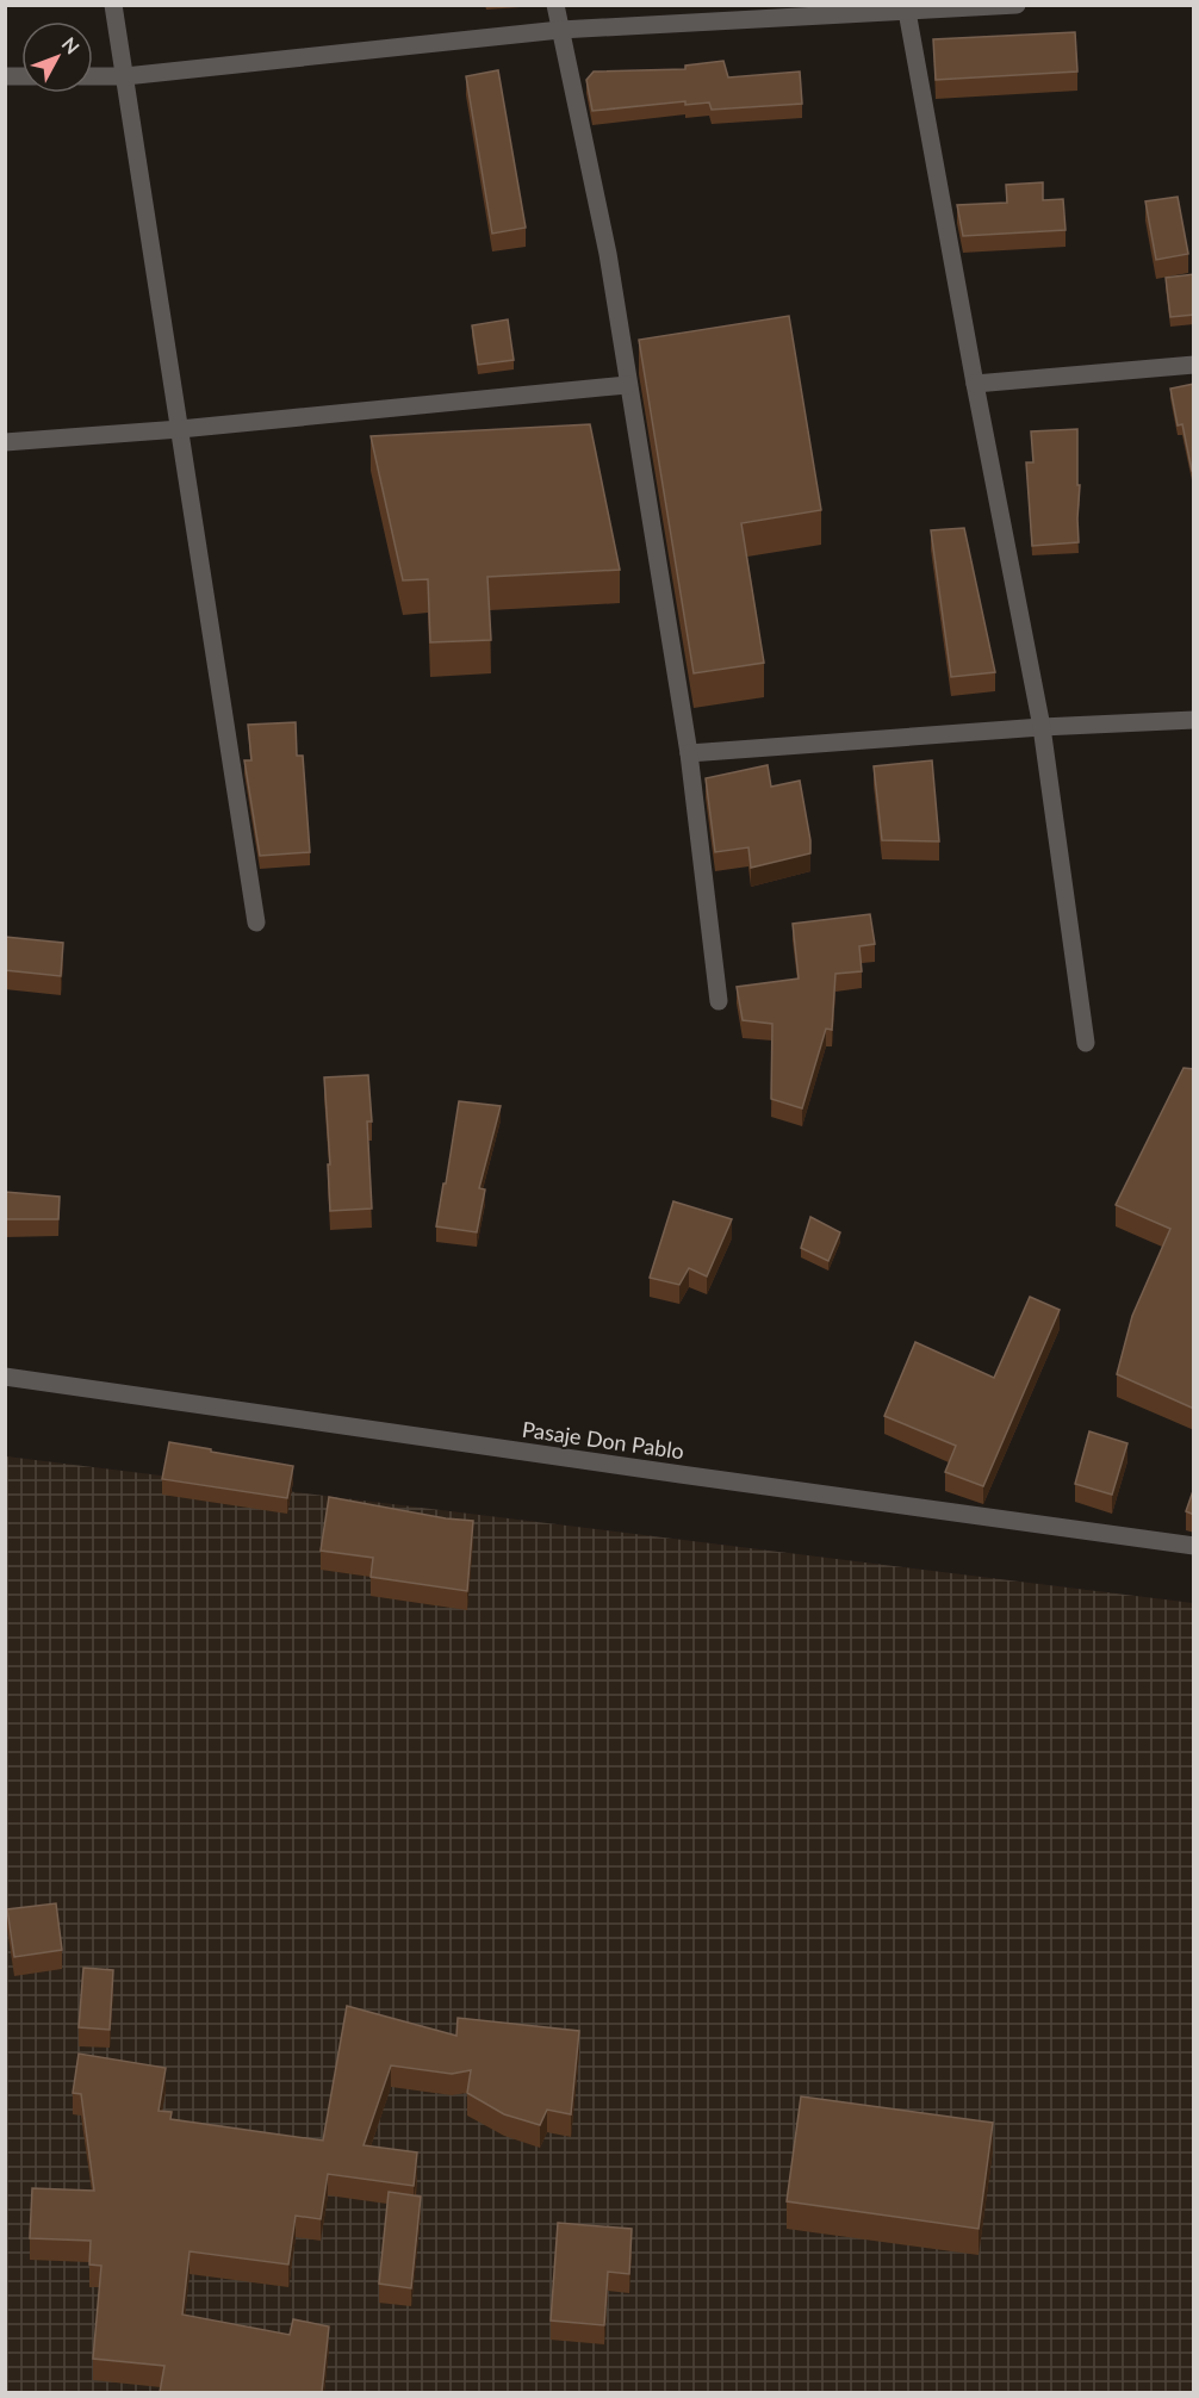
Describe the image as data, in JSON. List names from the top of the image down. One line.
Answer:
{"streets":{"street":["Pasaje Don Pablo"]},"north":"top right"}
